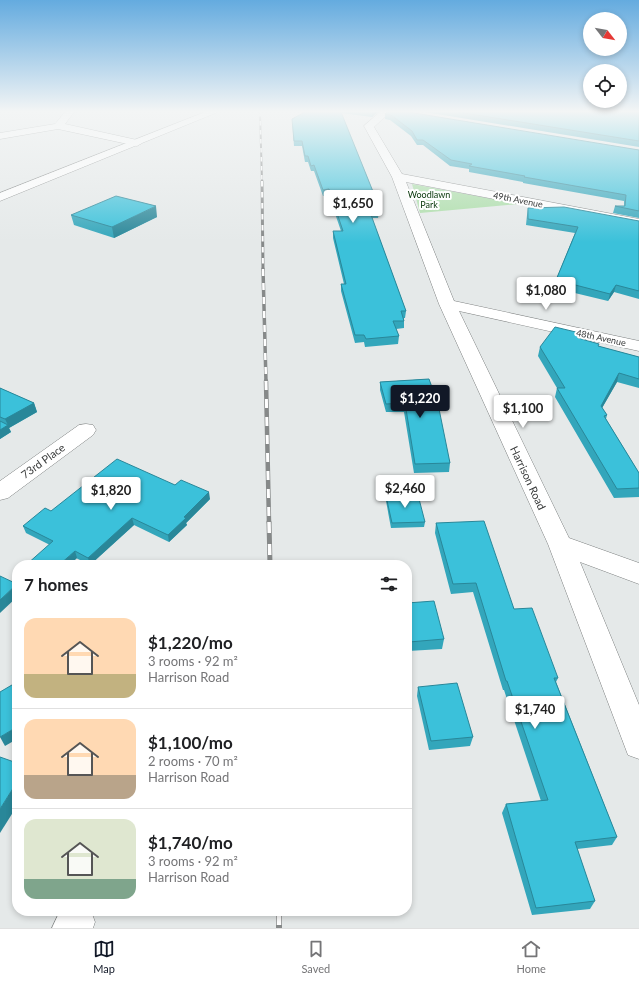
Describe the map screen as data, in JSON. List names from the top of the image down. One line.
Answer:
{"streets":{"street":["49th Avenue","48th Avenue","73rd Place","Harrison Road"]},"crossings":[["49th Avenue","Harrison Road"],["48th Avenue","Harrison Road"]],"parks":["Woodlawn Park"],"north":"bottom right","page":{"price":["$1,650","$1,080","$1,220","$1,100","$2,460","$1,820","$1,740"],"heading":"7 homes","list":[{"name":"$1,220/mo","note":"3 rooms · 92 m² · Harrison Road"},{"name":"$1,100/mo","note":"2 rooms · 70 m² · Harrison Road"},{"name":"$1,740/mo","note":"3 rooms · 92 m² · Harrison Road"}],"tabs":["Map","Saved","Home"]}}
